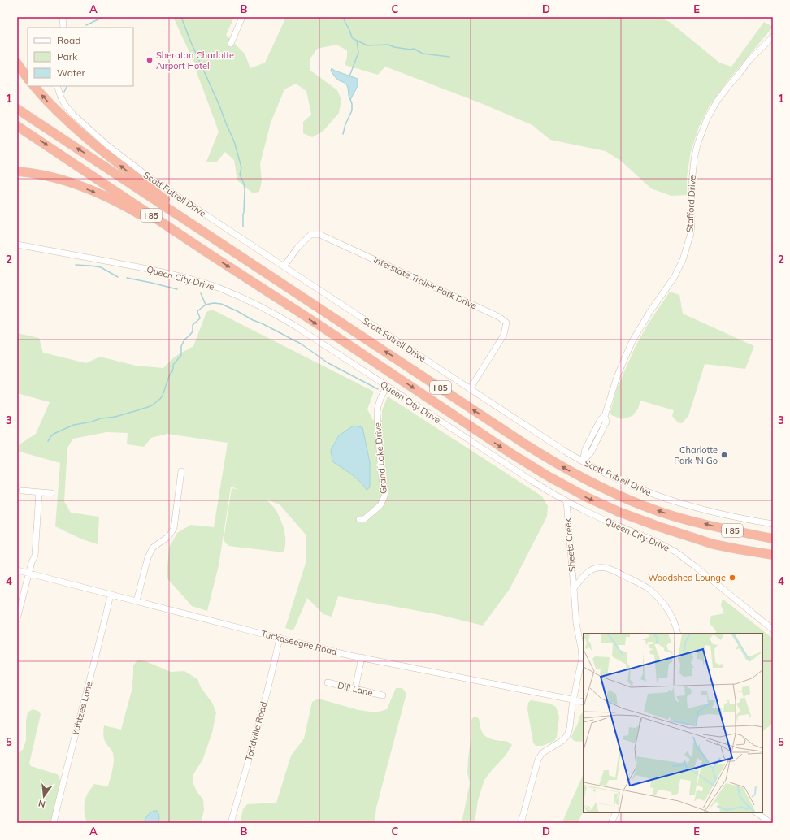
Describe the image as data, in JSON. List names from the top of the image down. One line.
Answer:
{"streets":{"highway":["I 85"],"street":["Scott Futrell Drive","Stafford Drive","Queen City Drive","Interstate Trailer Park Drive","Grand Lake Drive","Sheets Creek","Tuckaseegee Road","Dill Lane","Yahtzee Lane","Toddville Road"]},"crossings":[["Scott Futrell Drive","Stafford Drive"],["Scott Futrell Drive","Interstate Trailer Park Drive"],["Queen City Drive","Grand Lake Drive"],["Queen City Drive","Sheets Creek"],["Sheets Creek","Tuckaseegee Road"],["Tuckaseegee Road","Yahtzee Lane"],["Tuckaseegee Road","Toddville Road"]],"places":["Sheraton Charlotte Airport Hotel","Charlotte Park 'N Go","Woodshed Lounge"],"legend":["Road","Park","Water"],"north":"bottom","grid":{"columns":["A","B","C","D","E"],"rows":["1","2","3","4","5"]}}
